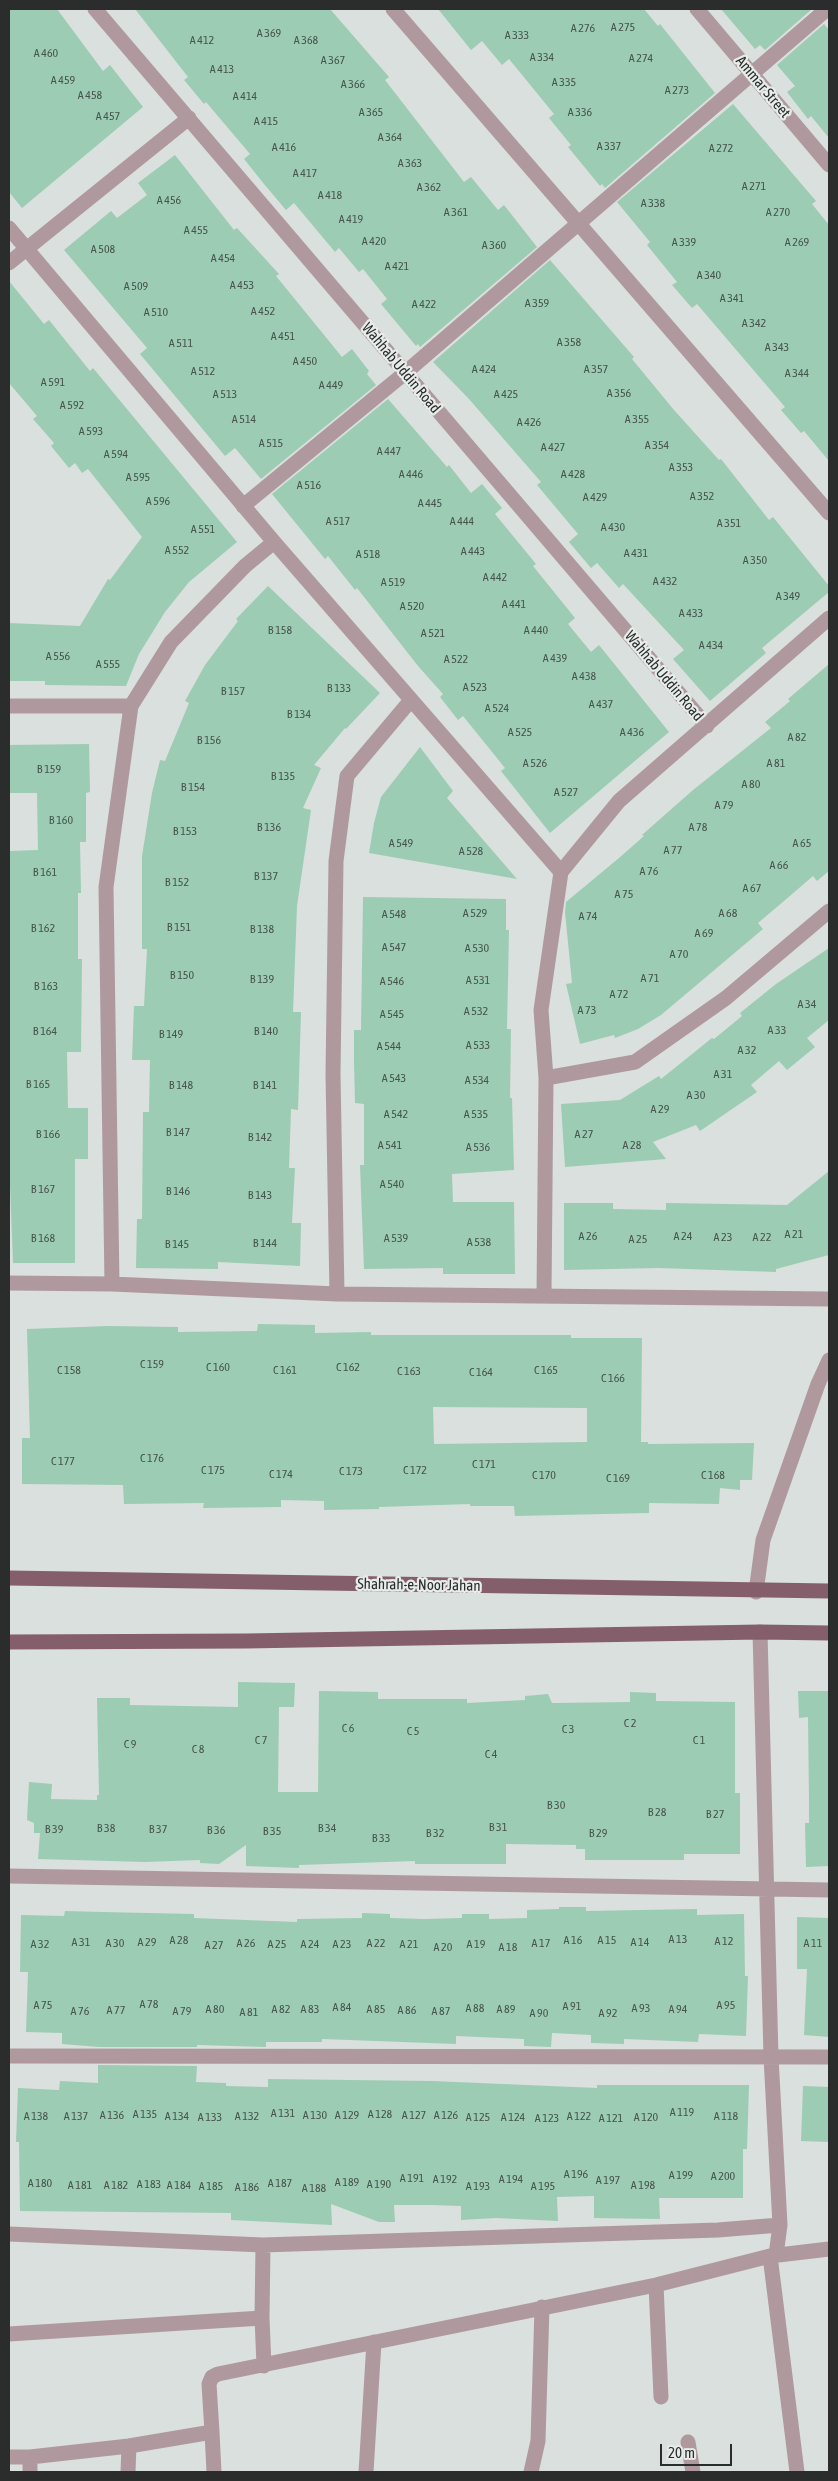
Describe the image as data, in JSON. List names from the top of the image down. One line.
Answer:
{"streets":{"main road":["Shahrah-e-Noor Jahan"],"street":["Ammar Street","Wahhab Uddin Road"]},"house_numbers":["A 275","A 276","A 369","A 333","A 412","A 368","A 460","A 334","A 274","A 367","A 413","A 459","A 335","A 366","A 273","A 458","A 414","A 365","A 336","A 457","A 415","A 364","A 337","A 416","A 272","A 363","A 417","A 271","A 362","A 418","A 456","A 338","A 361","A 270","A 419","A 455","A 420","A 339","A 269","A 360","A 508","A 454","A 421","A 340","A 453","A 509","A 341","A 359","A 422","A 452","A 510","A 342","A 451","A 358","A 511","A 343","A 450","A 424","A 357","A 512","A 344","A 591","A 449","A 356","A 513","A 425","A 592","A 514","A 355","A 426","A 593","A 515","A 354","A 427","A 447","A 594","A 353","A 446","A 428","A 595","A 516","A 352","A 429","A 596","A 445","A 517","A 444","A 351","A 430","A 551","A 552","A 443","A 431","A 518","A 350","A 442","A 432","A 519","A 349","A 441","A 520","A 433","B 158","A 440","A 521","A 434","A 556","A 439","A 522","A 555","A 438","A 523","B 133","B 157","A 437","A 524","B 134","A 525","A 436","A 82","B 156","A 526","A 81","B 159","B 135","A 80","B 154","A 527","A 79","B 160","B 136","A 78","B 153","A 549","A 65","A 77","A 528","A 66","A 76","B 161","B 137","B 152","A 67","A 75","A 529","A 68","A 548","A 74","B 151","B 162","B 138","A 69","A 547","A 530","A 70","B 150","A 71","B 139","A 531","A 546","B 163","A 72","A 34","A 73","A 532","A 545","A 33","B 164","B 140","B 149","A 533","A 544","A 32","A 31","A 543","A 534","B 165","B 148","B 141","A 30","A 29","A 542","A 535","B 147","B 166","A 27","B 142","A 541","A 28","A 536","A 540","B 167","B 146","B 143","A 21","A 26","A 24","A 23","A 22","B 168","A 539","A 25","A 538","B 144","B 145","C 159","C 160","C 162","C 158","C 161","C 165","C 163","C 164","C 166","C 176","C 177","C 171","C 175","C 172","C 173","C 174","C 170","C 168","C 169","C 2","C 6","C 3","C 5","C 7","C 1","C 9","C 8","C 4","B 30","B 28","B 27","B 31","B 38","B 34","B 39","B 37","B 36","B 35","B 32","B 29","B 33","A 13","A 28","A 16","A 15","A 12","A 31","A 29","A 14","A 30","A 26","A 22","A 17","A 11","A 32","A 25","A 24","A 23","A 21","A 19","A 27","A 20","A 18","A 78","A 75","A 95","A 91","A 84","A 88","A 93","A 80","A 82","A 83","A 85","A 89","A 94","A 77","A 86","A 76","A 79","A 87","A 81","A 90","A 92","A 119","A 131","A 135","A 128","A 136","A 130","A 129","A 127","A 126","A 138","A 137","A 134","A 132","A 122","A 118","A 133","A 125","A 124","A 120","A 123","A 121","A 196","A 199","A 200","A 191","A 192","A 194","A 197","A 189","A 180","A 187","A 183","A 190","A 181","A 182","A 184","A 198","A 185","A 193","A 195","A 186","A 188"],"scale_bar":"20 m"}
